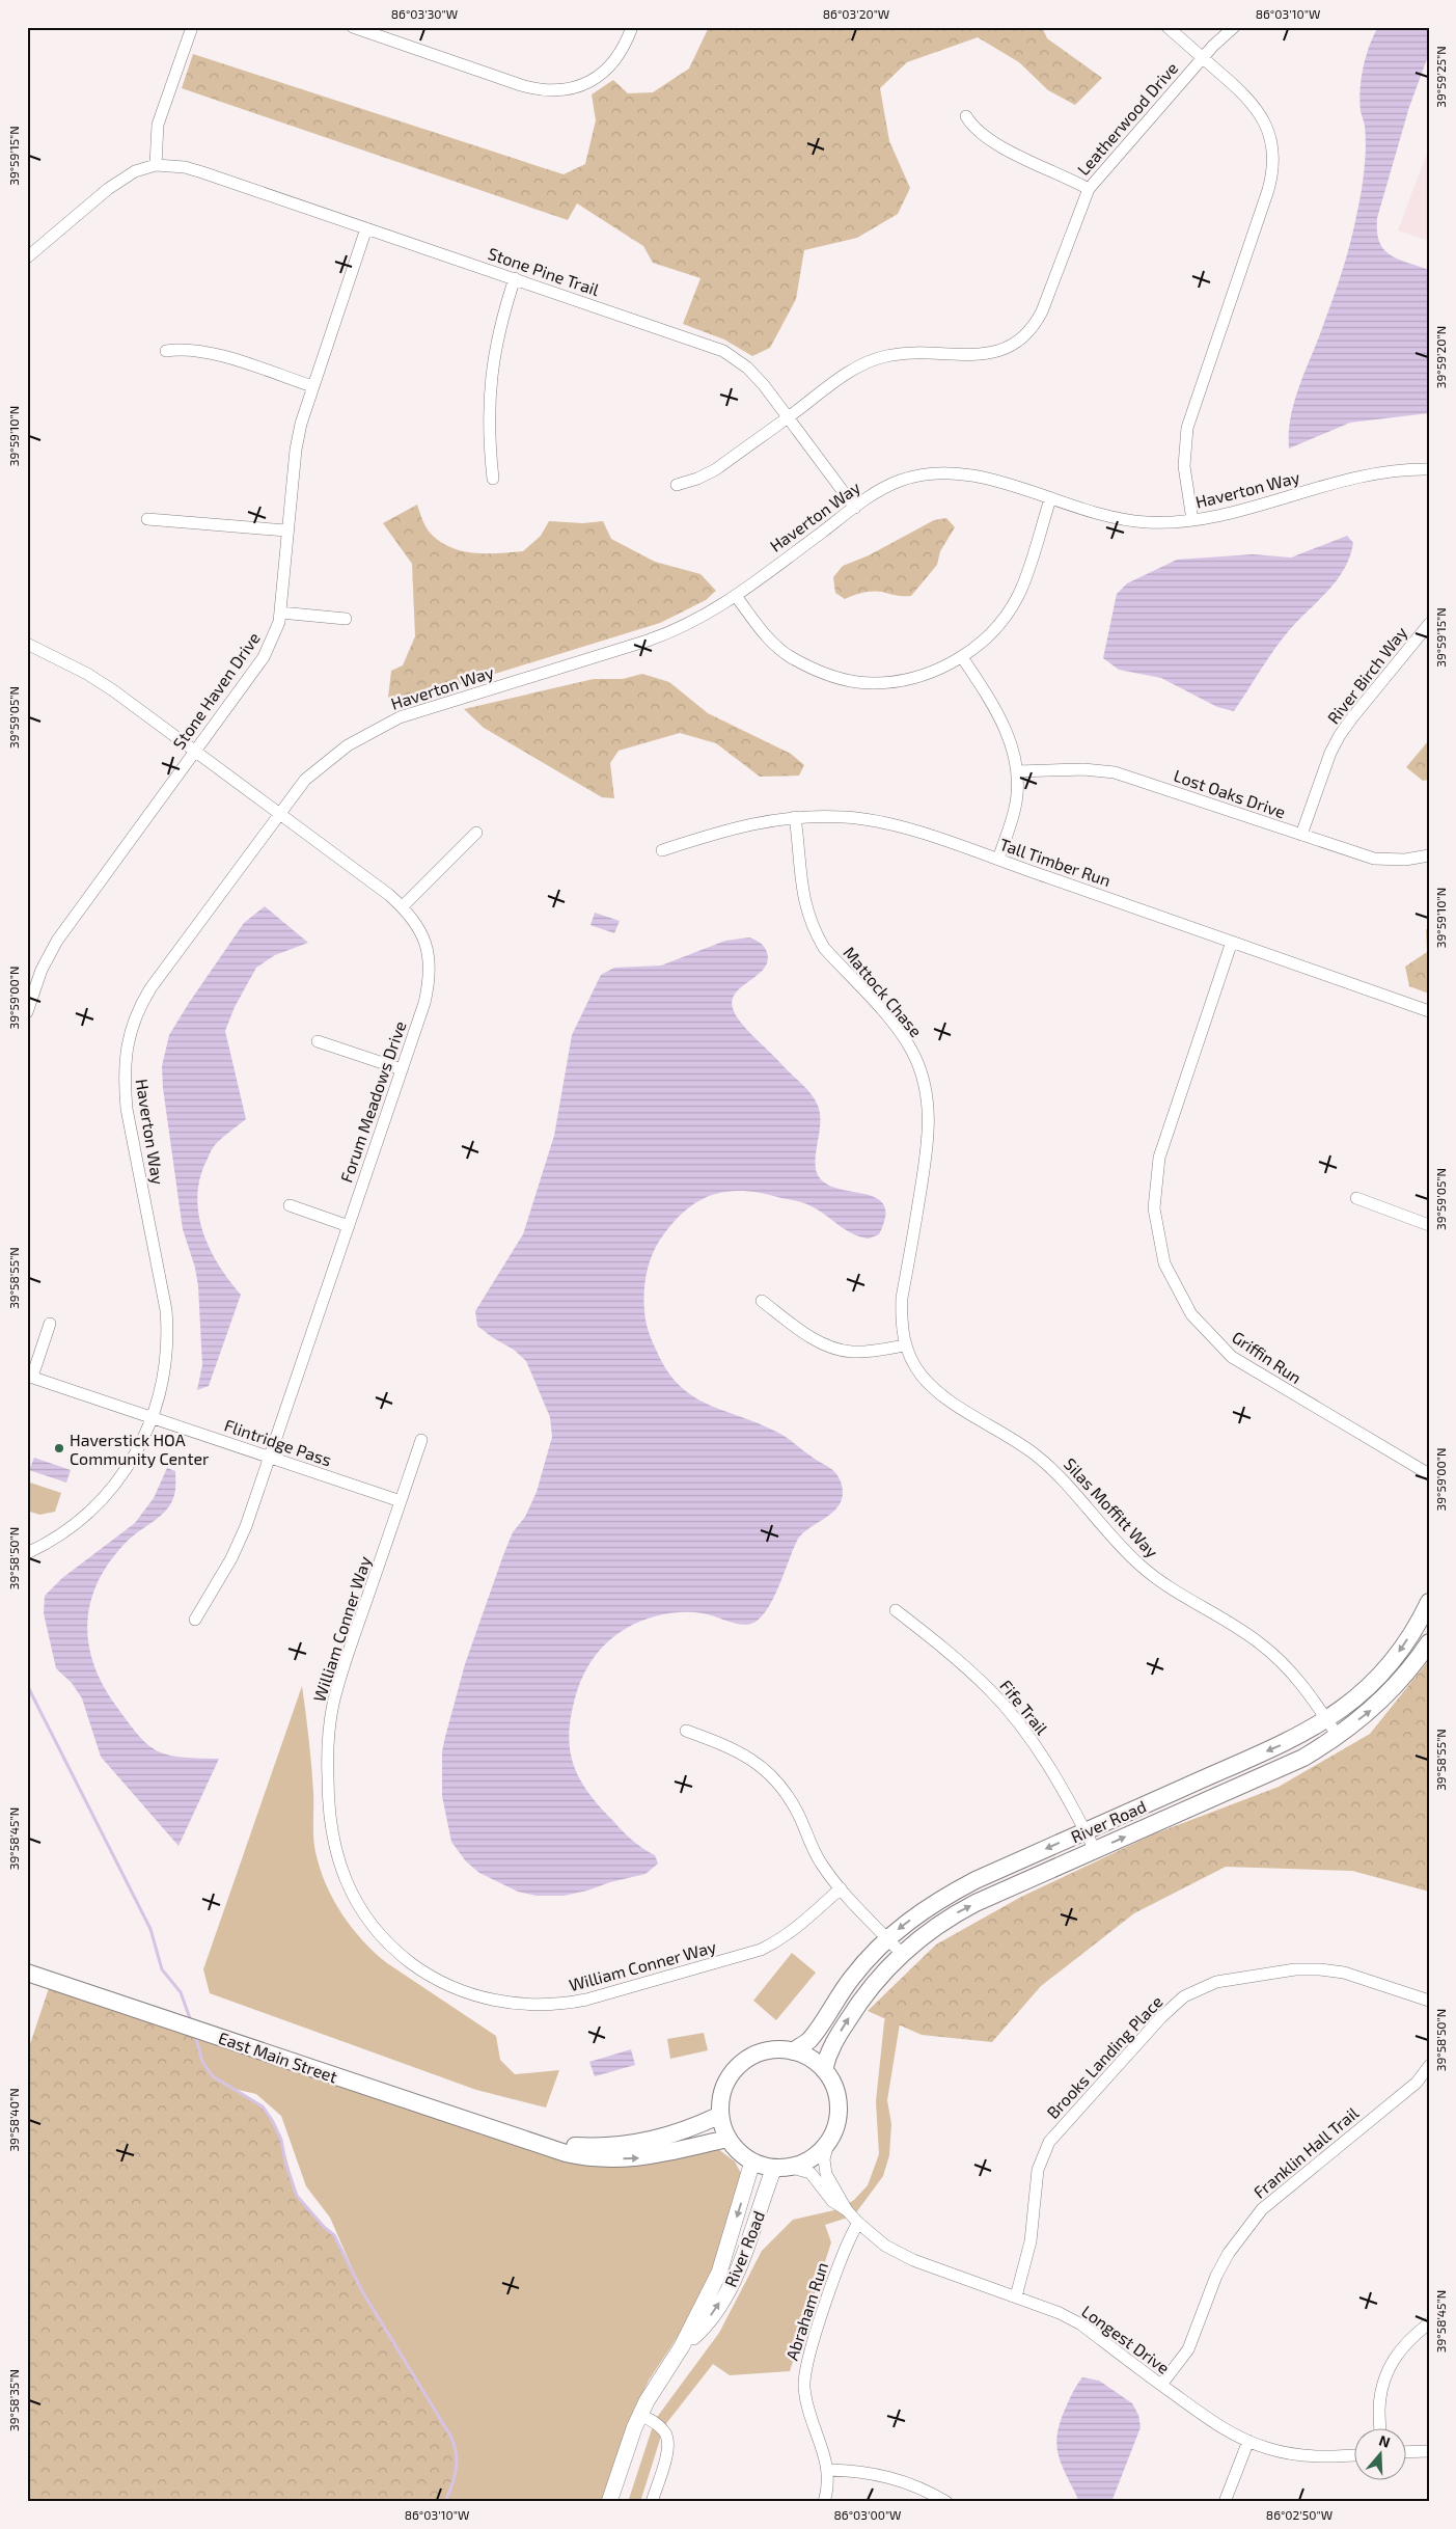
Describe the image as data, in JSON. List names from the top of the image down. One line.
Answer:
{"streets":{"main road":["River Road","East Main Street"],"street":["Leatherwood Drive","Stone Pine Trail","Haverton Way","River Birch Way","Stone Haven Drive","Lost Oaks Drive","Tall Timber Run","Mattock Chase","Forum Meadows Drive","Griffin Run","Flintridge Pass","Silas Moffitt Way","William Conner Way","Fife Trail","Brooks Landing Place","Franklin Hall Trail","Abraham Run","Longest Drive"]},"crossings":[["Leatherwood Drive","Stone Pine Trail"],["Stone Pine Trail","Haverton Way"],["Stone Pine Trail","Stone Haven Drive"],["Haverton Way","Forum Meadows Drive"],["Haverton Way","Flintridge Pass"],["River Birch Way","Lost Oaks Drive"],["Stone Haven Drive","Forum Meadows Drive"],["Tall Timber Run","Mattock Chase"],["Tall Timber Run","Griffin Run"],["Mattock Chase","Silas Moffitt Way"],["Forum Meadows Drive","Flintridge Pass"],["Flintridge Pass","William Conner Way"],["Silas Moffitt Way","River Road"],["Fife Trail","River Road"],["River Road","East Main Street"],["River Road","Longest Drive"],["East Main Street","Longest Drive"],["Brooks Landing Place","Longest Drive"],["Franklin Hall Trail","Longest Drive"],["Abraham Run","Longest Drive"]],"places":["Haverstick HOA Community Center"],"north":"top","coordinates":["86°03'30\"W","86°03'20\"W","86°03'10\"W","39°59'25\"N","39°59'15\"N","39°59'20\"N","39°59'10\"N","39°59'05\"N","39°59'00\"N","39°58'55\"N","39°58'50\"N","39°58'45\"N","39°58'40\"N","39°58'35\"N","86°03'00\"W","86°02'50\"W"]}
